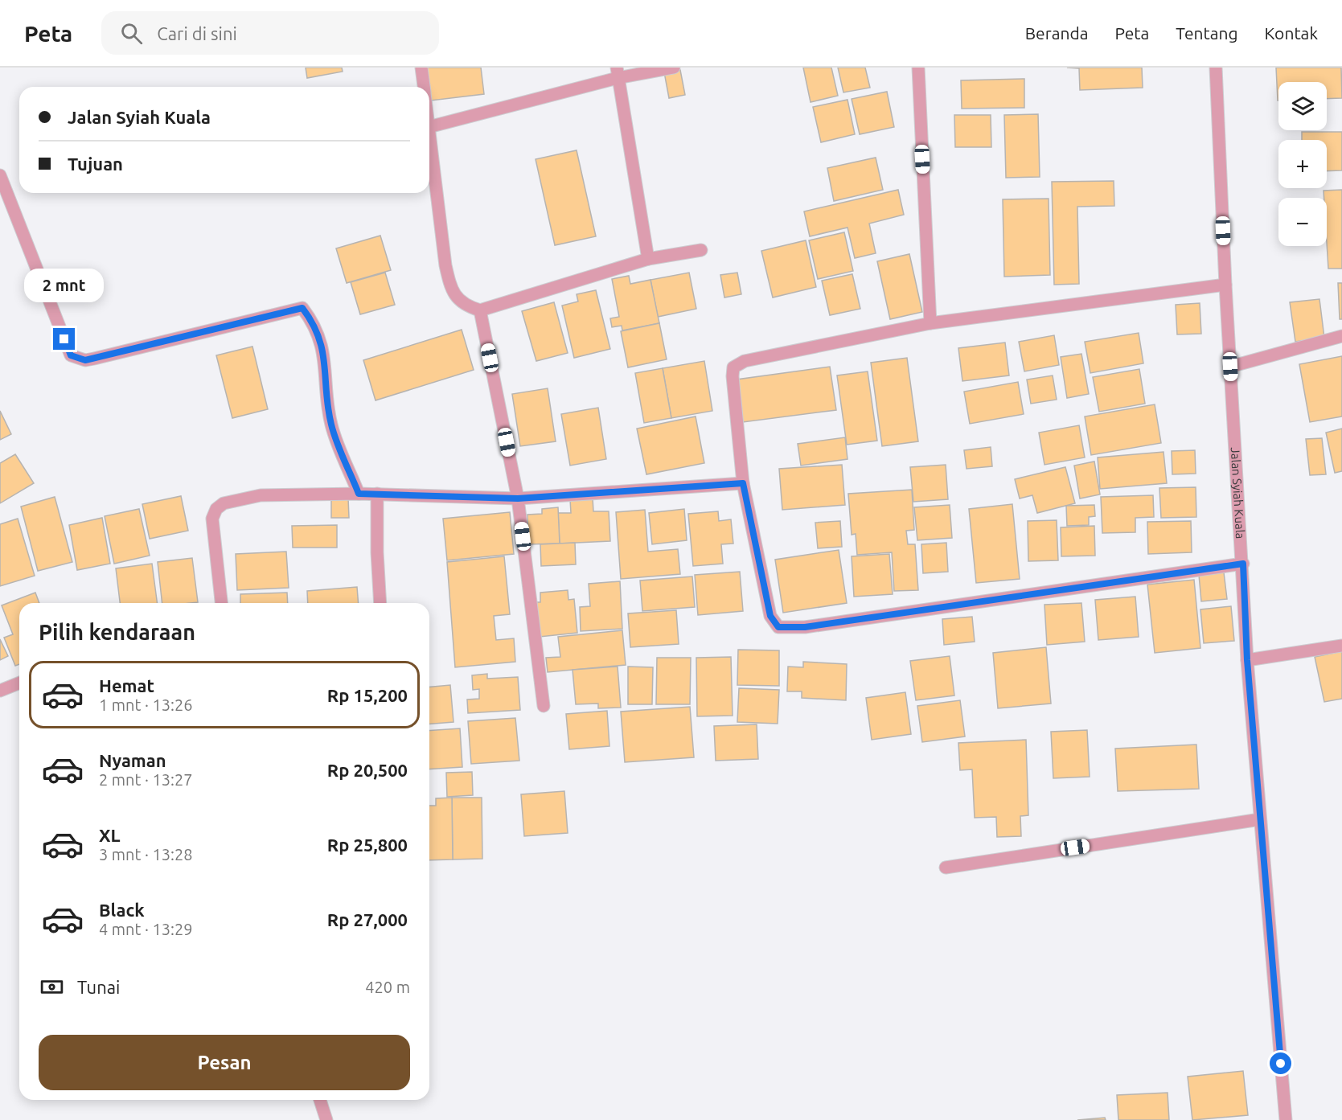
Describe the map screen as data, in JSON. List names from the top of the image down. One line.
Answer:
{"streets":{"street":["Jalan Syiah Kuala"]},"page":{"header":"Peta","search":"Cari di sini","nav":["Beranda","Peta","Tentang","Kontak"],"map_buttons":["+","−"],"banner":["Jalan Syiah Kuala","Tujuan"],"bubble":"2 mnt","heading":"Pilih kendaraan","list":[{"name":"Hemat","note":"1 mnt · 13:26","value":"Rp 15,200"},{"name":"Nyaman","note":"2 mnt · 13:27","value":"Rp 20,500"},{"name":"XL","note":"3 mnt · 13:28","value":"Rp 25,800"},{"name":"Black","note":"4 mnt · 13:29","value":"Rp 27,000"}],"pay":["Tunai","420 m"],"buttons":"Pesan"}}
